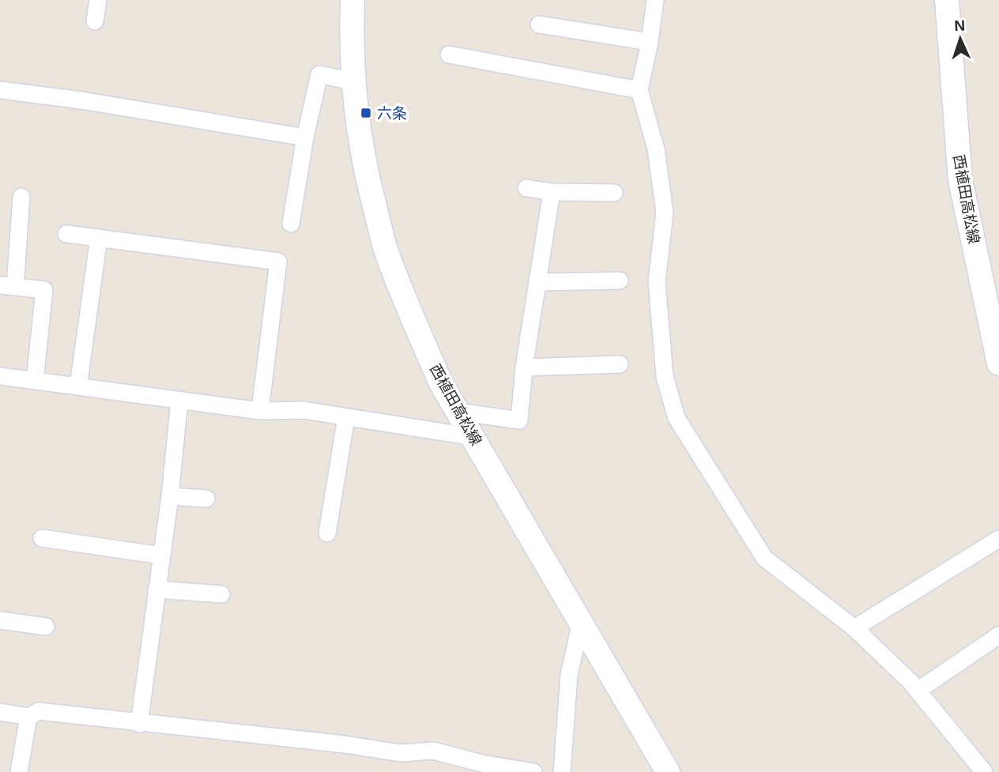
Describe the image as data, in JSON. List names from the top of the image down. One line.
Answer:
{"streets":{"main road":["西植田高松線"]},"places":{"transit":["六条"]},"north":"top"}
